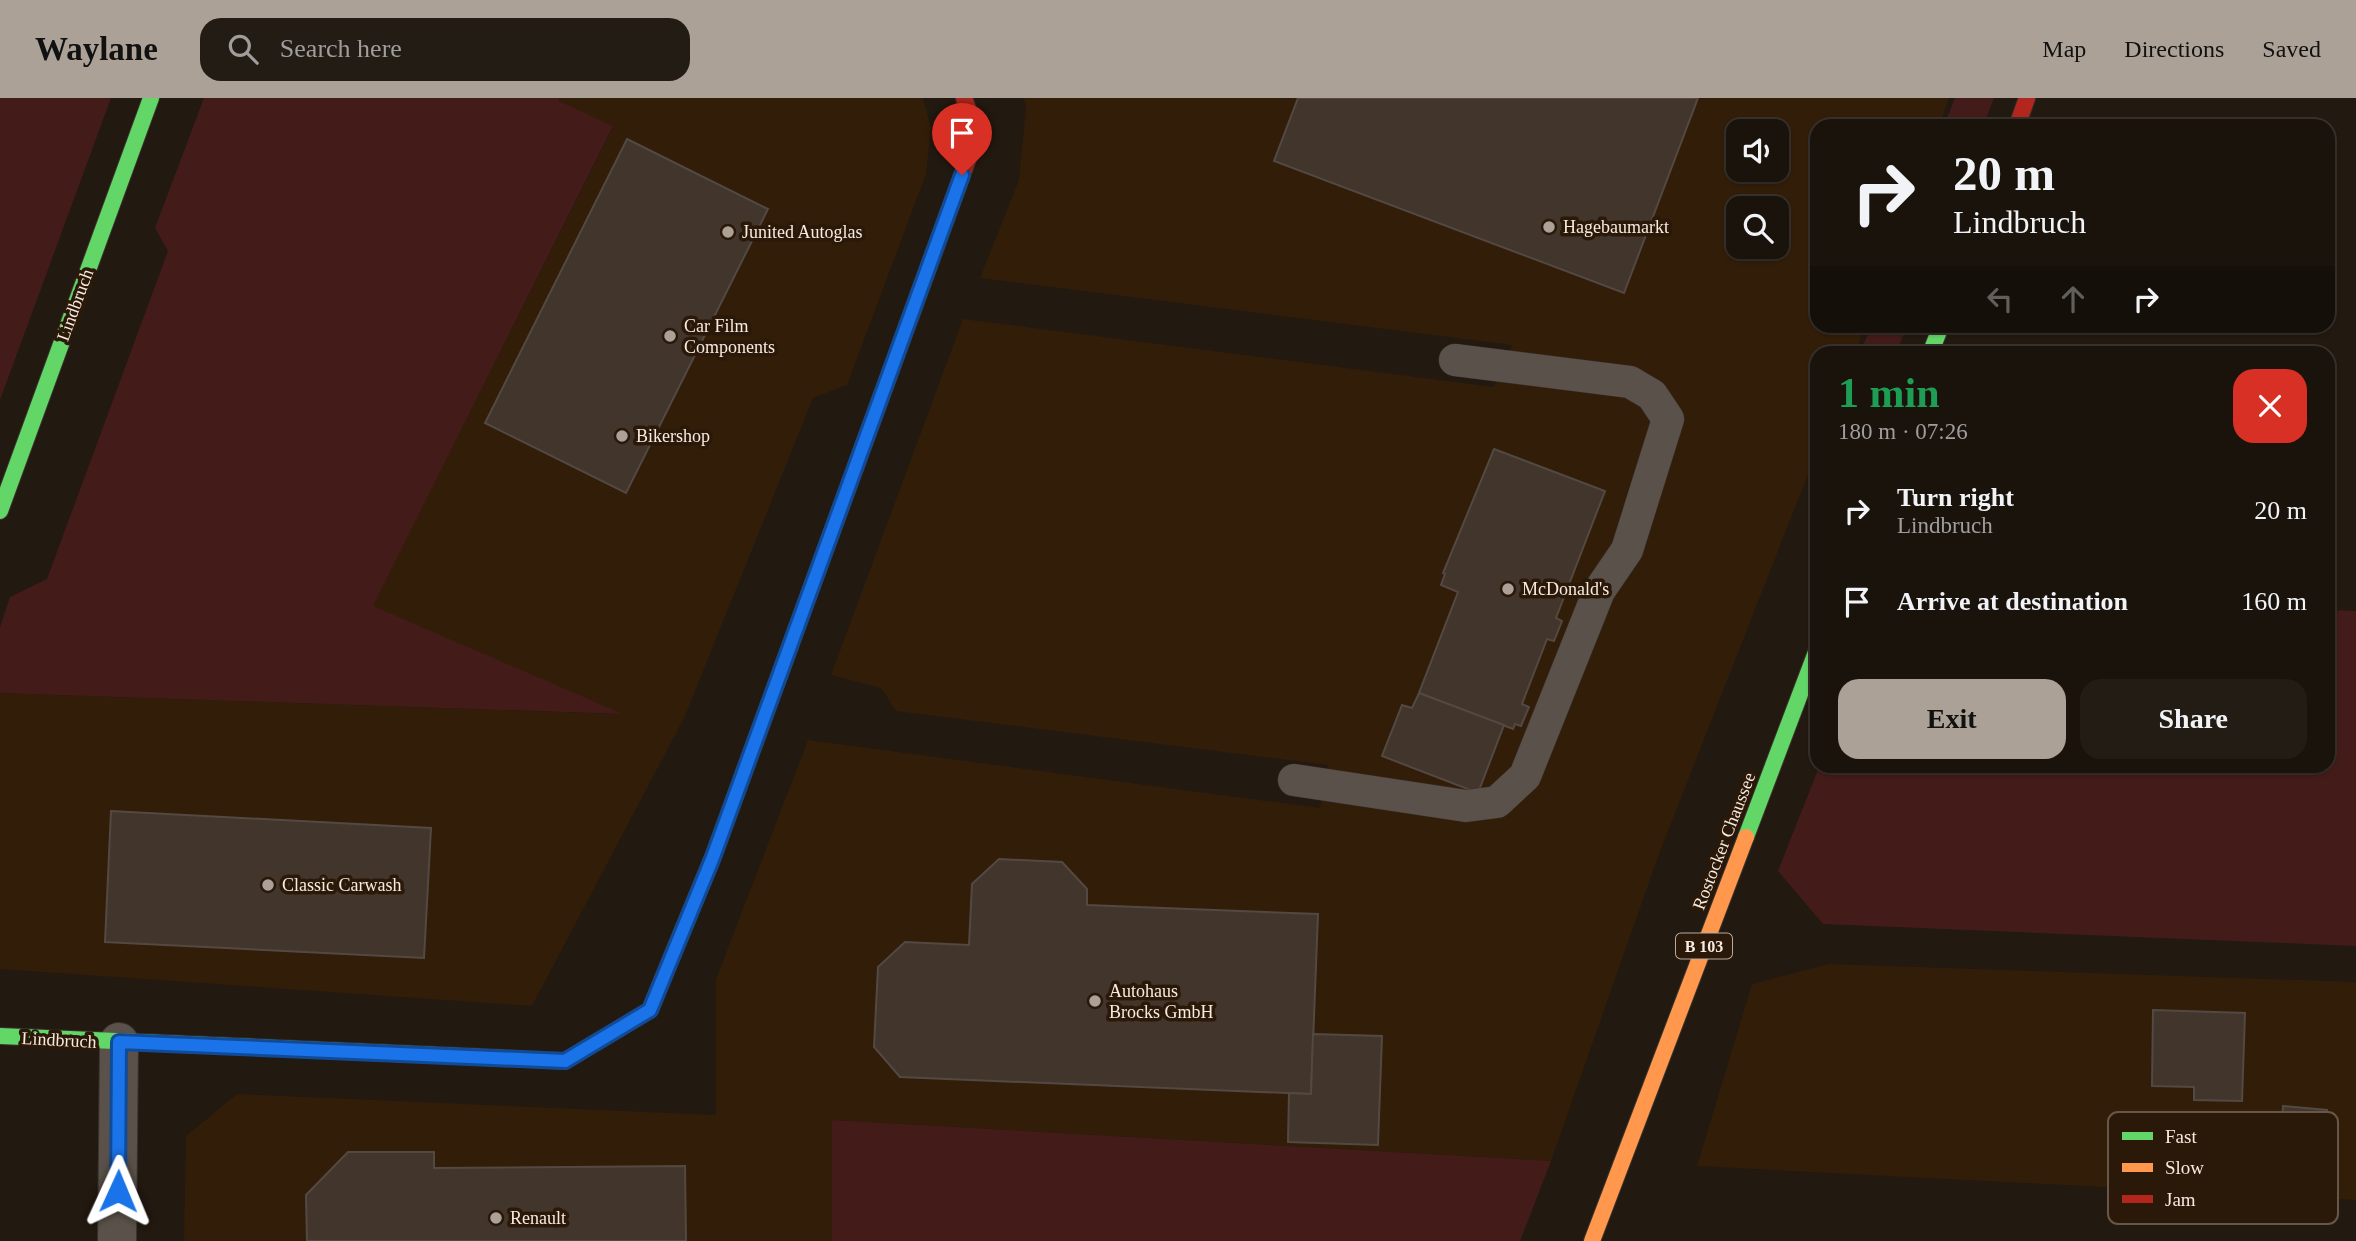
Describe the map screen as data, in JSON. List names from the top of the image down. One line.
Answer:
{"streets":{"street":["Lindbruch","Rostocker Chaussee","B 103"]},"places":["Hagebaumarkt","Junited Autoglas","Car Film Components","Bikershop","McDonald's","Classic Carwash","Autohaus Brocks GmbH","Renault"],"legend":["Fast","Slow","Jam"],"page":{"header":"Waylane","search":"Search here","nav":["Map","Directions","Saved"],"turn":["20 m","Lindbruch"],"heading":["1 min","180 m · 07:26"],"list":[{"name":"Turn right","note":"Lindbruch","value":"20 m"},{"name":"Arrive at destination","value":"160 m"}],"buttons":["Exit","Share"]}}
